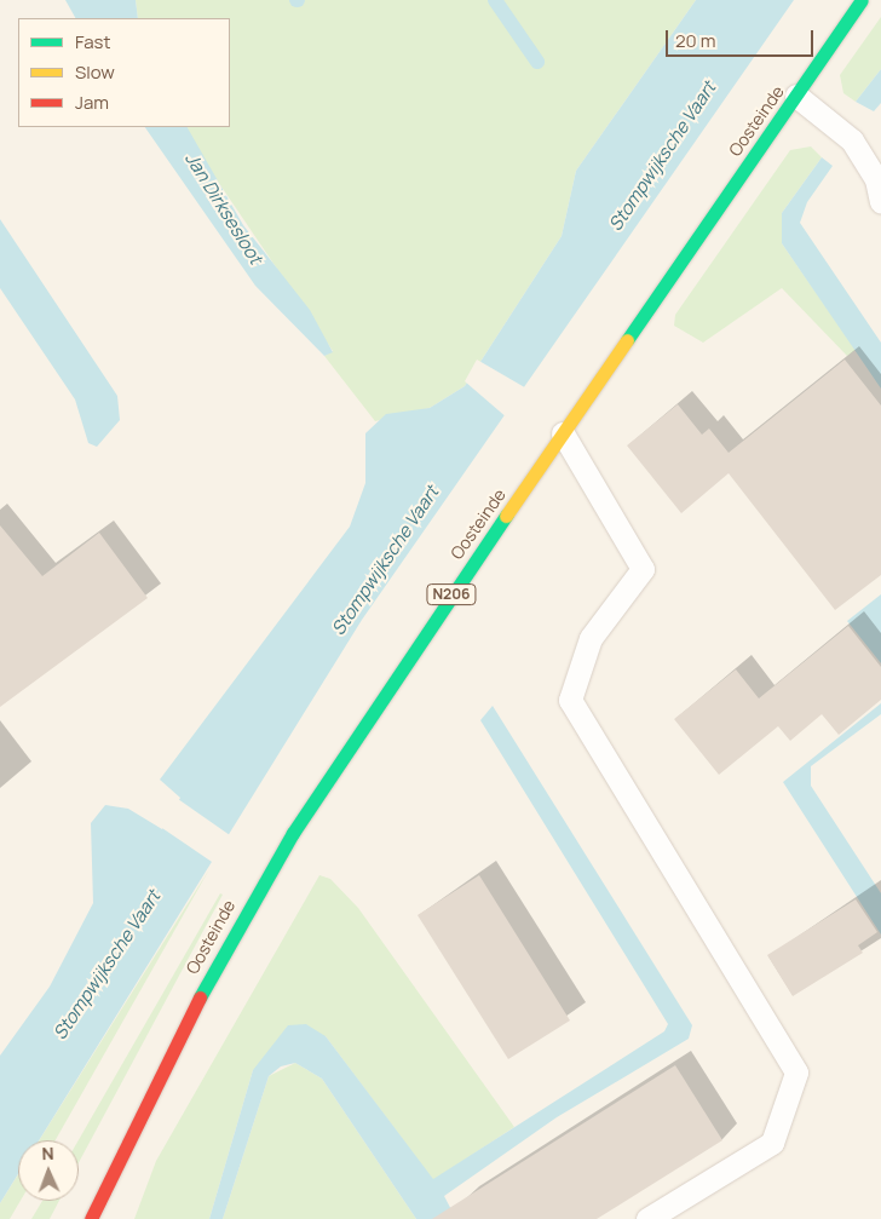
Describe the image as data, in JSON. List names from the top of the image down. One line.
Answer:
{"streets":{"main road":["Oosteinde","N206"]},"water":["Stompwijksche Vaart","Jan Dirksesloot"],"legend":["Fast","Slow","Jam"],"scale_bar":"20 m","north":"top"}
